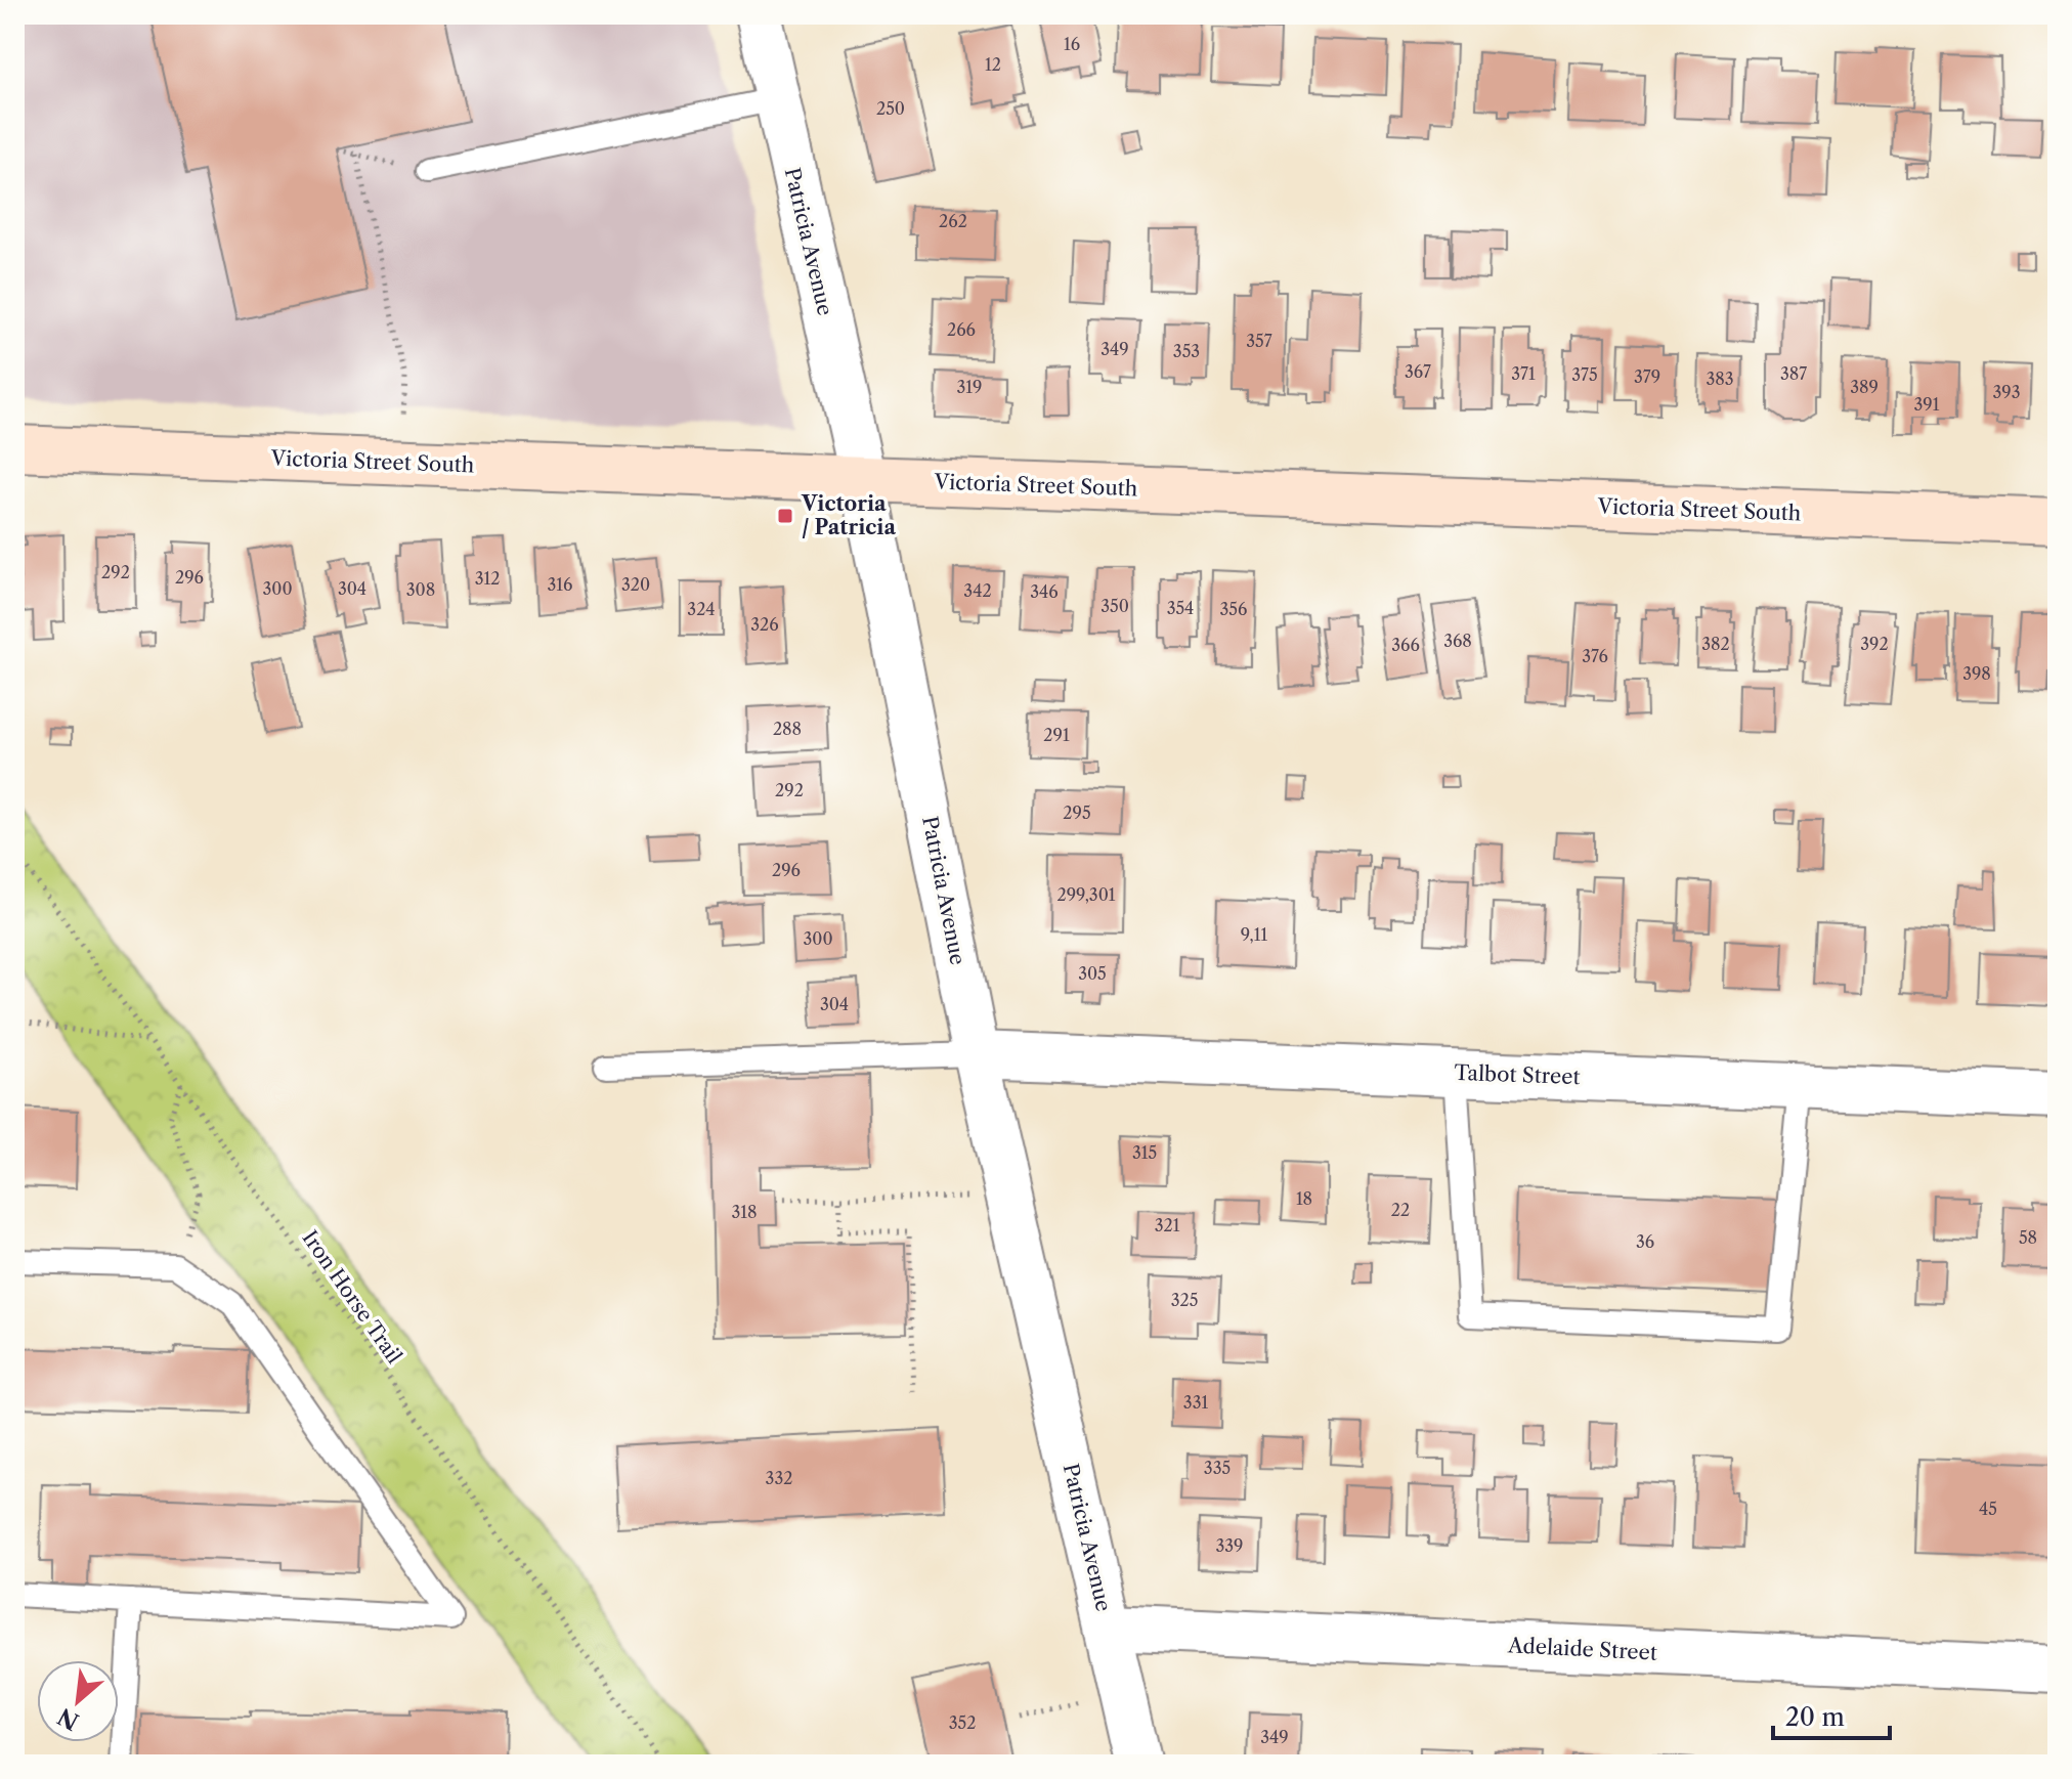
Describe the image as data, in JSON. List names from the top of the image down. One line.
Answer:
{"streets":{"main road":["Victoria Street South"],"street":["Patricia Avenue","Talbot Street","Adelaide Street"],"path":["Iron Horse Trail"]},"crossings":[["Patricia Avenue","Victoria Street South"],["Patricia Avenue","Talbot Street"],["Patricia Avenue","Adelaide Street"]],"places":{"transit":["Victoria / Patricia"]},"house_numbers":["16","12","250","262","266","357","349","353","367","371","387","375","379","383","319","389","393","391","292","296","312","316","320","300","304","308","342","346","350","354","324","356","326","368","382","392","366","376","398","288","291","292","295","296","299,301","9,11","300","305","304","315","18","22","318","321","58","36","325","331","335","332","45","339","352","349"],"scale_bar":"20 m","north":"bottom left"}
